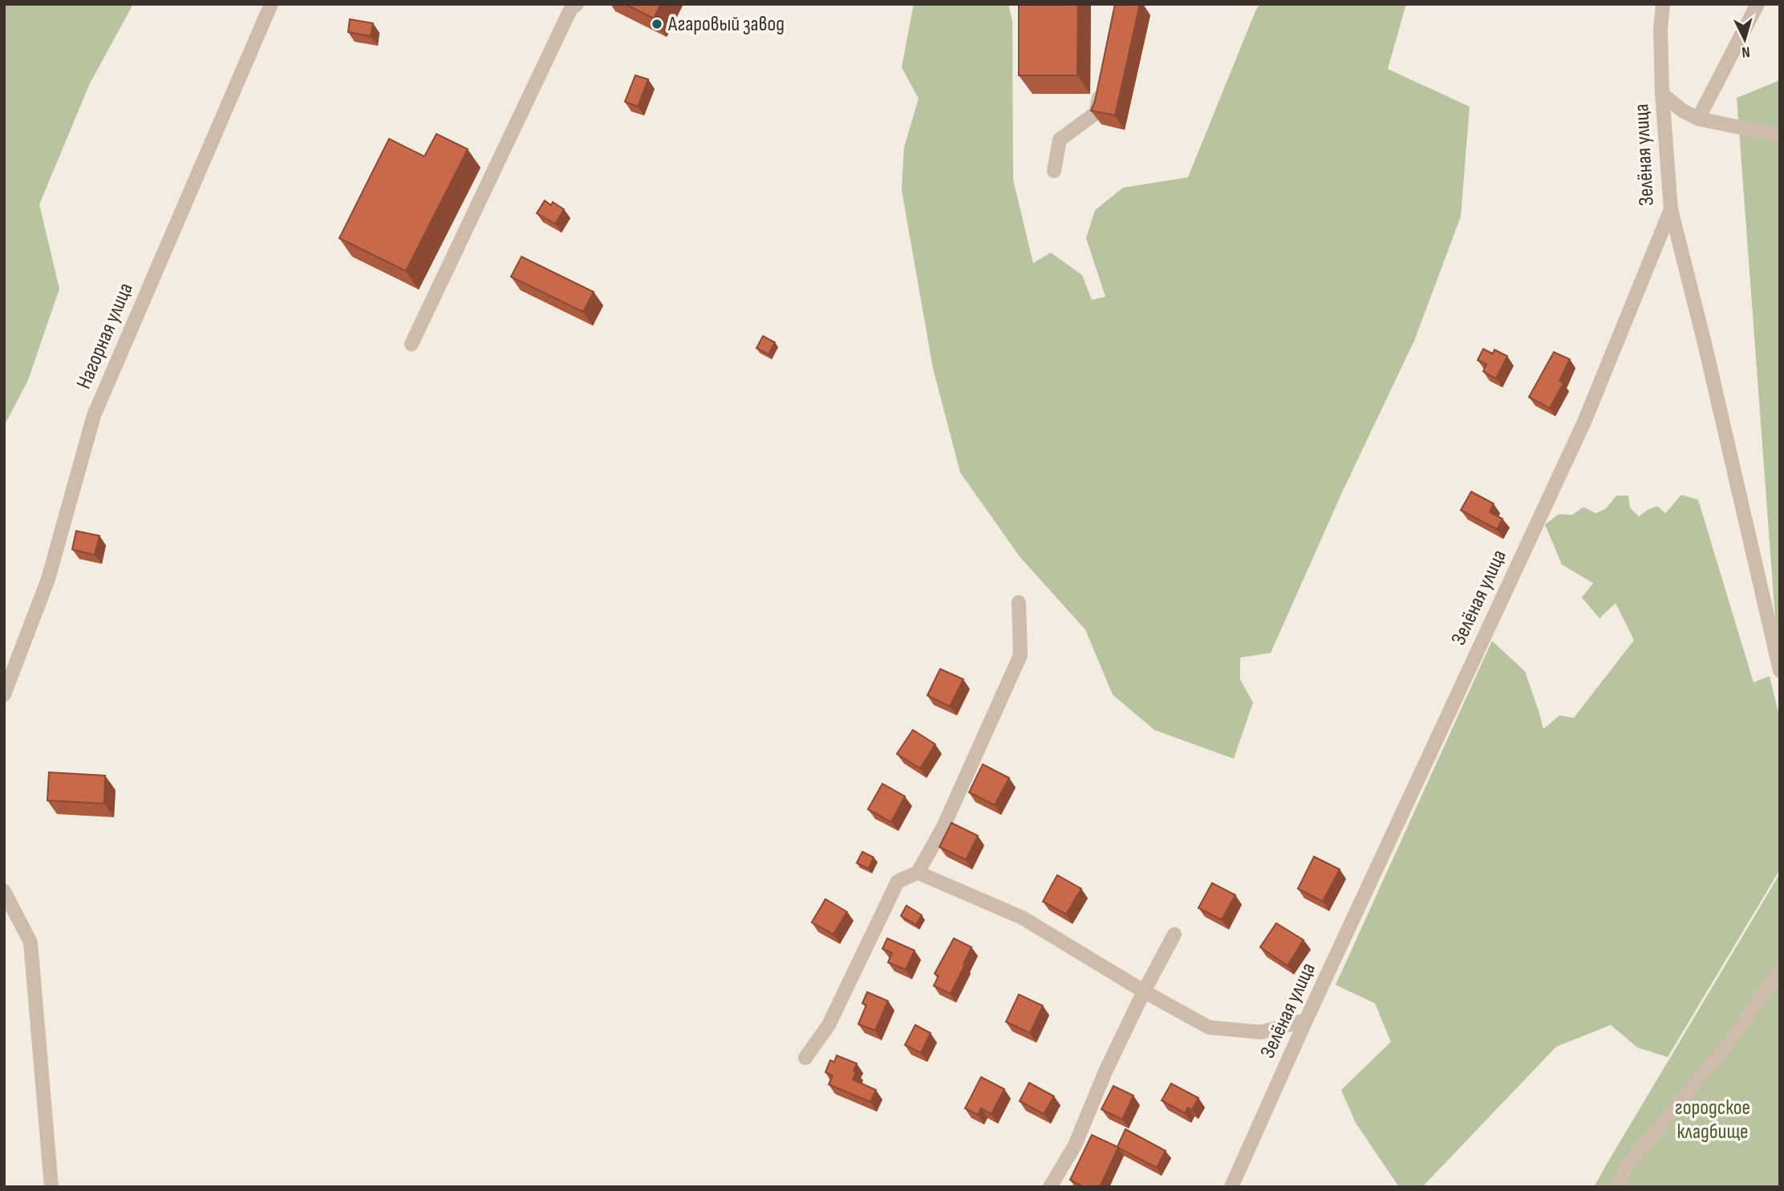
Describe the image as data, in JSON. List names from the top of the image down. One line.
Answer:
{"streets":{"street":["Зелёная улица","Нагорная улица"]},"parks":["городское кладбище"],"places":["Агаровый завод"],"north":"bottom"}
